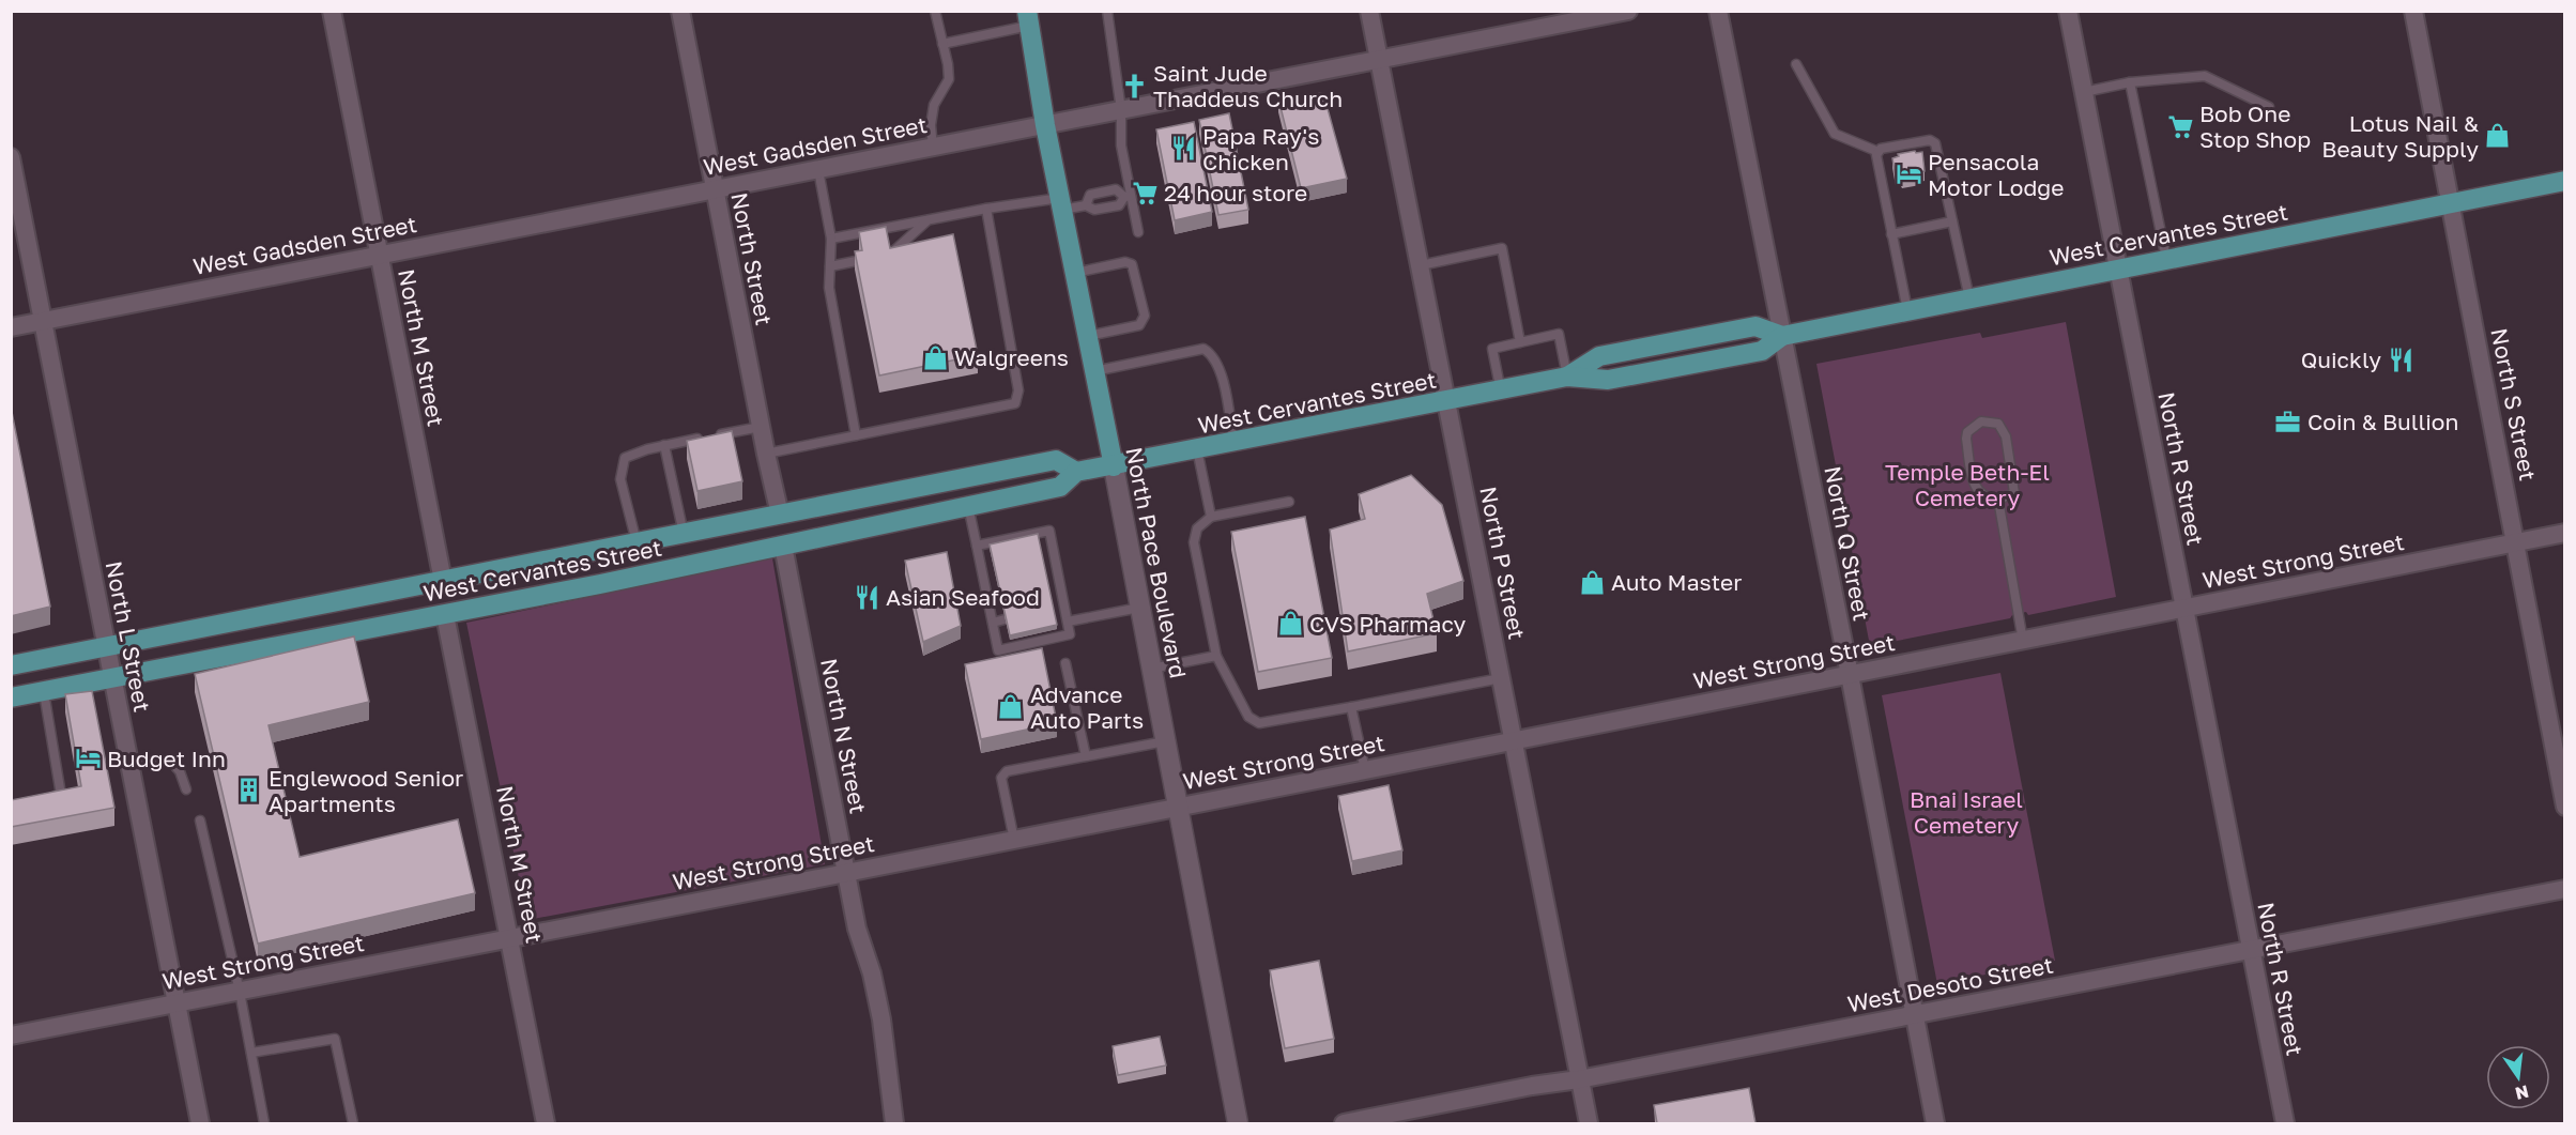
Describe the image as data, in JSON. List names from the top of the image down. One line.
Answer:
{"streets":{"main road":["West Cervantes Street","North Pace Boulevard"],"street":["West Gadsden Street","North Street","North M Street","North S Street","North R Street","North Q Street","West Strong Street","North P Street","North L Street","North N Street","West Desoto Street"]},"crossings":[["West Gadsden Street","North Street"],["West Gadsden Street","North M Street"],["West Gadsden Street","North Pace Boulevard"],["West Gadsden Street","North P Street"],["West Gadsden Street","North L Street"],["West Cervantes Street","North Street"],["West Cervantes Street","North M Street"],["West Cervantes Street","North S Street"],["West Cervantes Street","North R Street"],["West Cervantes Street","North Q Street"],["West Cervantes Street","North Pace Boulevard"],["West Cervantes Street","North P Street"],["West Cervantes Street","North L Street"],["West Cervantes Street","North N Street"],["North M Street","West Strong Street"],["North S Street","West Strong Street"],["North R Street","West Strong Street"],["North R Street","West Desoto Street"],["North Q Street","West Strong Street"],["North Q Street","West Desoto Street"],["West Strong Street","North Pace Boulevard"],["West Strong Street","North P Street"],["West Strong Street","North L Street"],["West Strong Street","North N Street"],["North P Street","West Desoto Street"]],"parks":["Temple Beth-El Cemetery","Bnai Israel Cemetery"],"places":{"church":["Saint Jude Thaddeus Church"],"supermarket":["Bob One Stop Shop","24 hour store"],"shop":["Lotus Nail & Beauty Supply","Walgreens","Auto Master","CVS Pharmacy","Advance Auto Parts"],"restaurant":["Papa Ray's Chicken","Quickly","Asian Seafood"],"hotel":["Pensacola Motor Lodge","Budget Inn"],"office":["Coin & Bullion"],"building":["Englewood Senior Apartments"]},"north":"bottom"}
